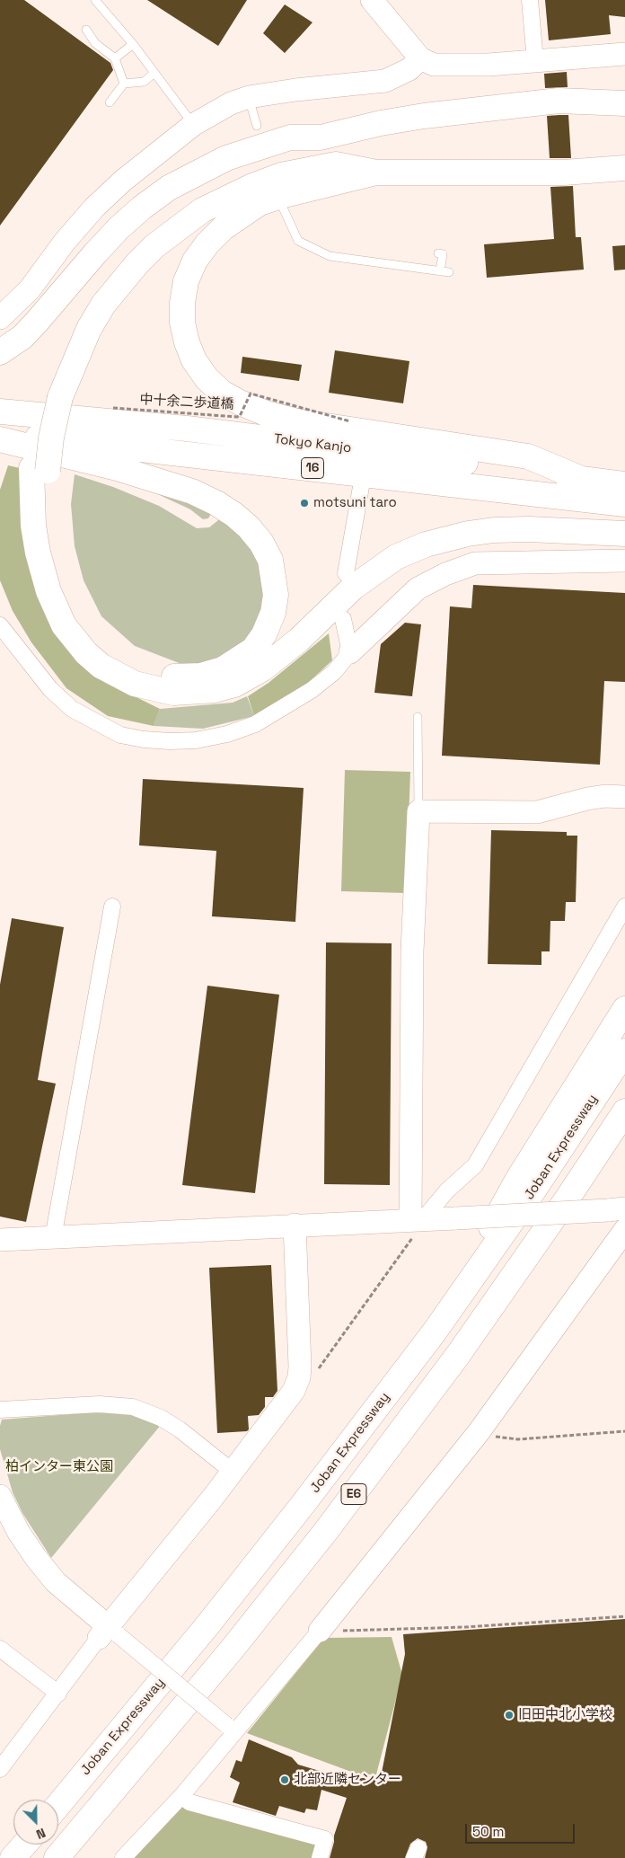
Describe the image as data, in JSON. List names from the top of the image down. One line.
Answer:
{"streets":{"highway":["Tokyo Kanjo","16","Joban Expressway","E6"],"path":["中十余二歩道橋"]},"parks":["柏インター東公園"],"places":["motsuni taro","旧田中北小学校","北部近隣センター"],"scale_bar":"50 m","north":"bottom right"}
